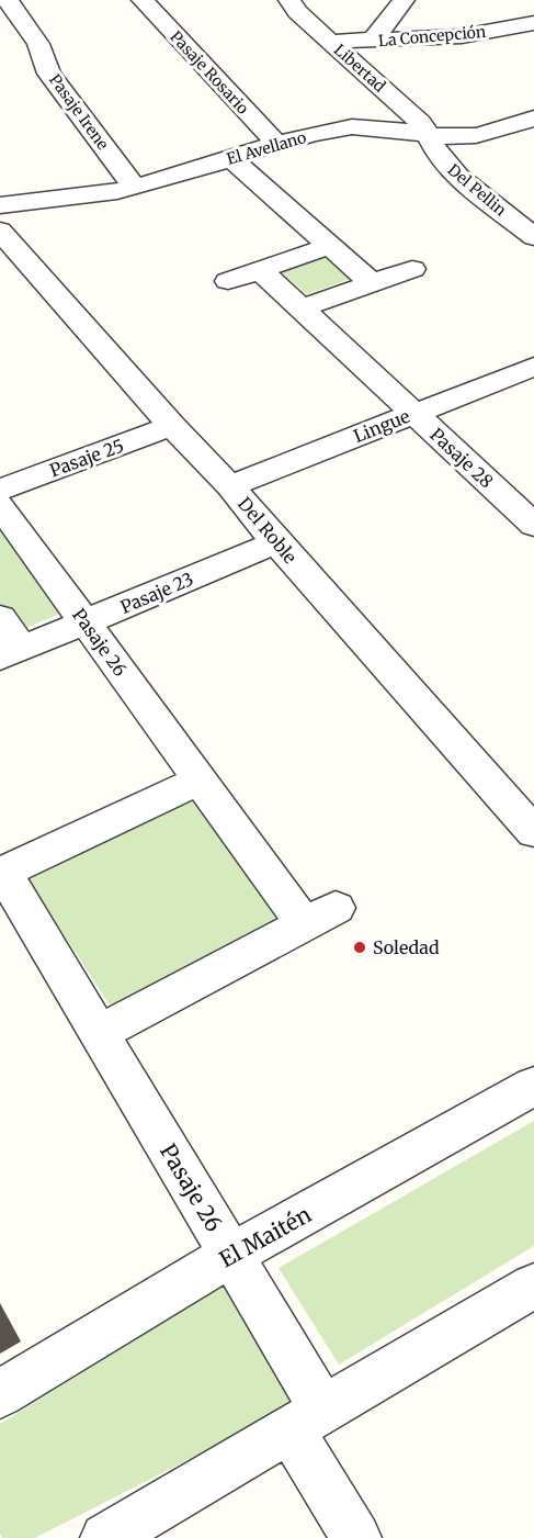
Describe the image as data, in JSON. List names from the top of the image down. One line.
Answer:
{"streets":{"street":["La Concepción","Libertad","Pasaje Rosario","Pasaje Irene","El Avellano","Del Pellin","Lingue","Pasaje 25","Pasaje 28","Del Roble","Pasaje 23","Pasaje 26","El Maitén"]},"crossings":[["La Concepción","Libertad"],["Libertad","El Avellano"],["Libertad","Del Pellin"],["Pasaje Rosario","El Avellano"],["Pasaje Irene","El Avellano"],["El Avellano","Del Pellin"],["Lingue","Pasaje 28"],["Lingue","Del Roble"],["Pasaje 25","Del Roble"],["Del Roble","Pasaje 23"],["Pasaje 23","Pasaje 26"],["Pasaje 26","El Maitén"]],"places":["Soledad"]}
